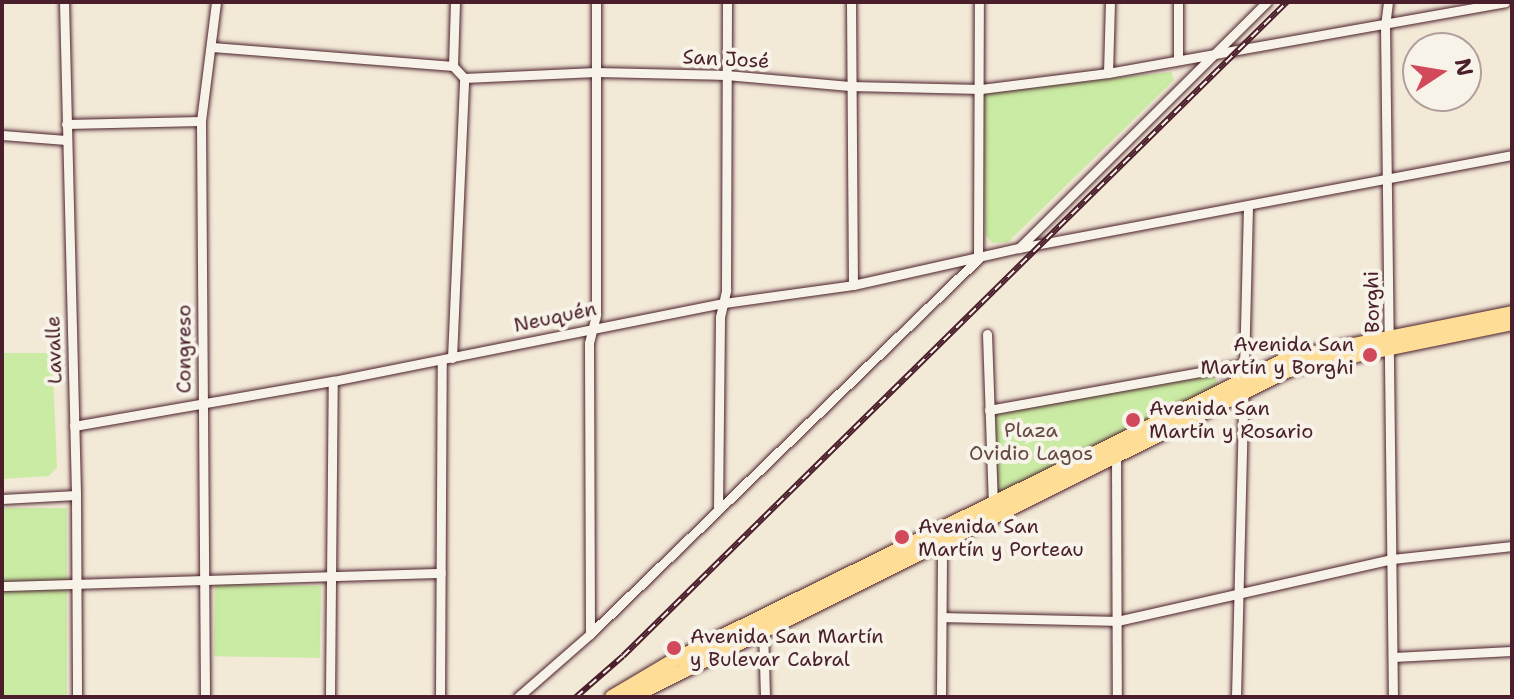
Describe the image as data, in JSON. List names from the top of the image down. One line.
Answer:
{"streets":{"street":["San José","Borghi","Neuquén","Congreso","Lavalle"]},"crossings":[["San José","Borghi"],["Borghi","Neuquén"],["Neuquén","Congreso"],["Neuquén","Lavalle"]],"parks":["Plaza Ovidio Lagos"],"places":["Avenida San Martín y Borghi","Avenida San Martín y Rosario","Avenida San Martín y Porteau","Avenida San Martín y Bulevar Cabral"],"north":"right"}
